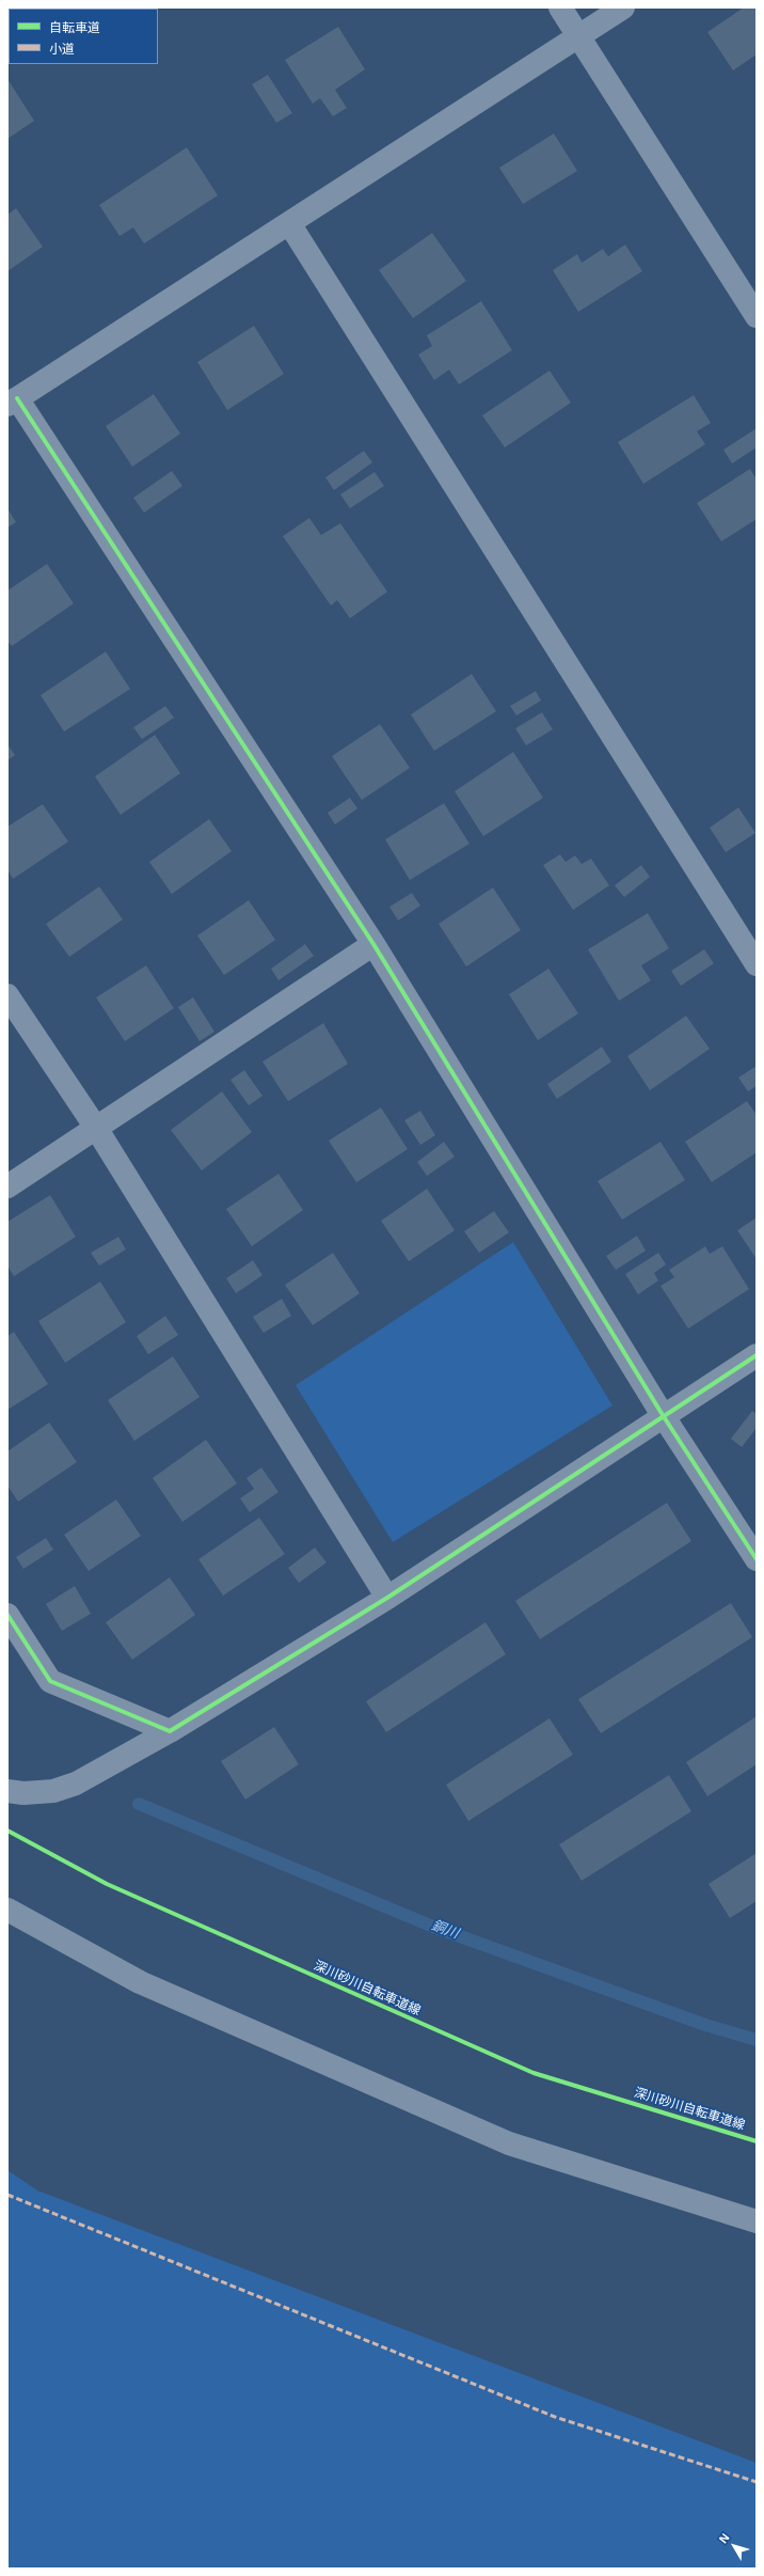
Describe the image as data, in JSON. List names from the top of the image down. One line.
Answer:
{"streets":{"cycle path":["深川砂川自転車道線"]},"water":["銅川"],"legend":["自転車道","小道"],"north":"top left"}
